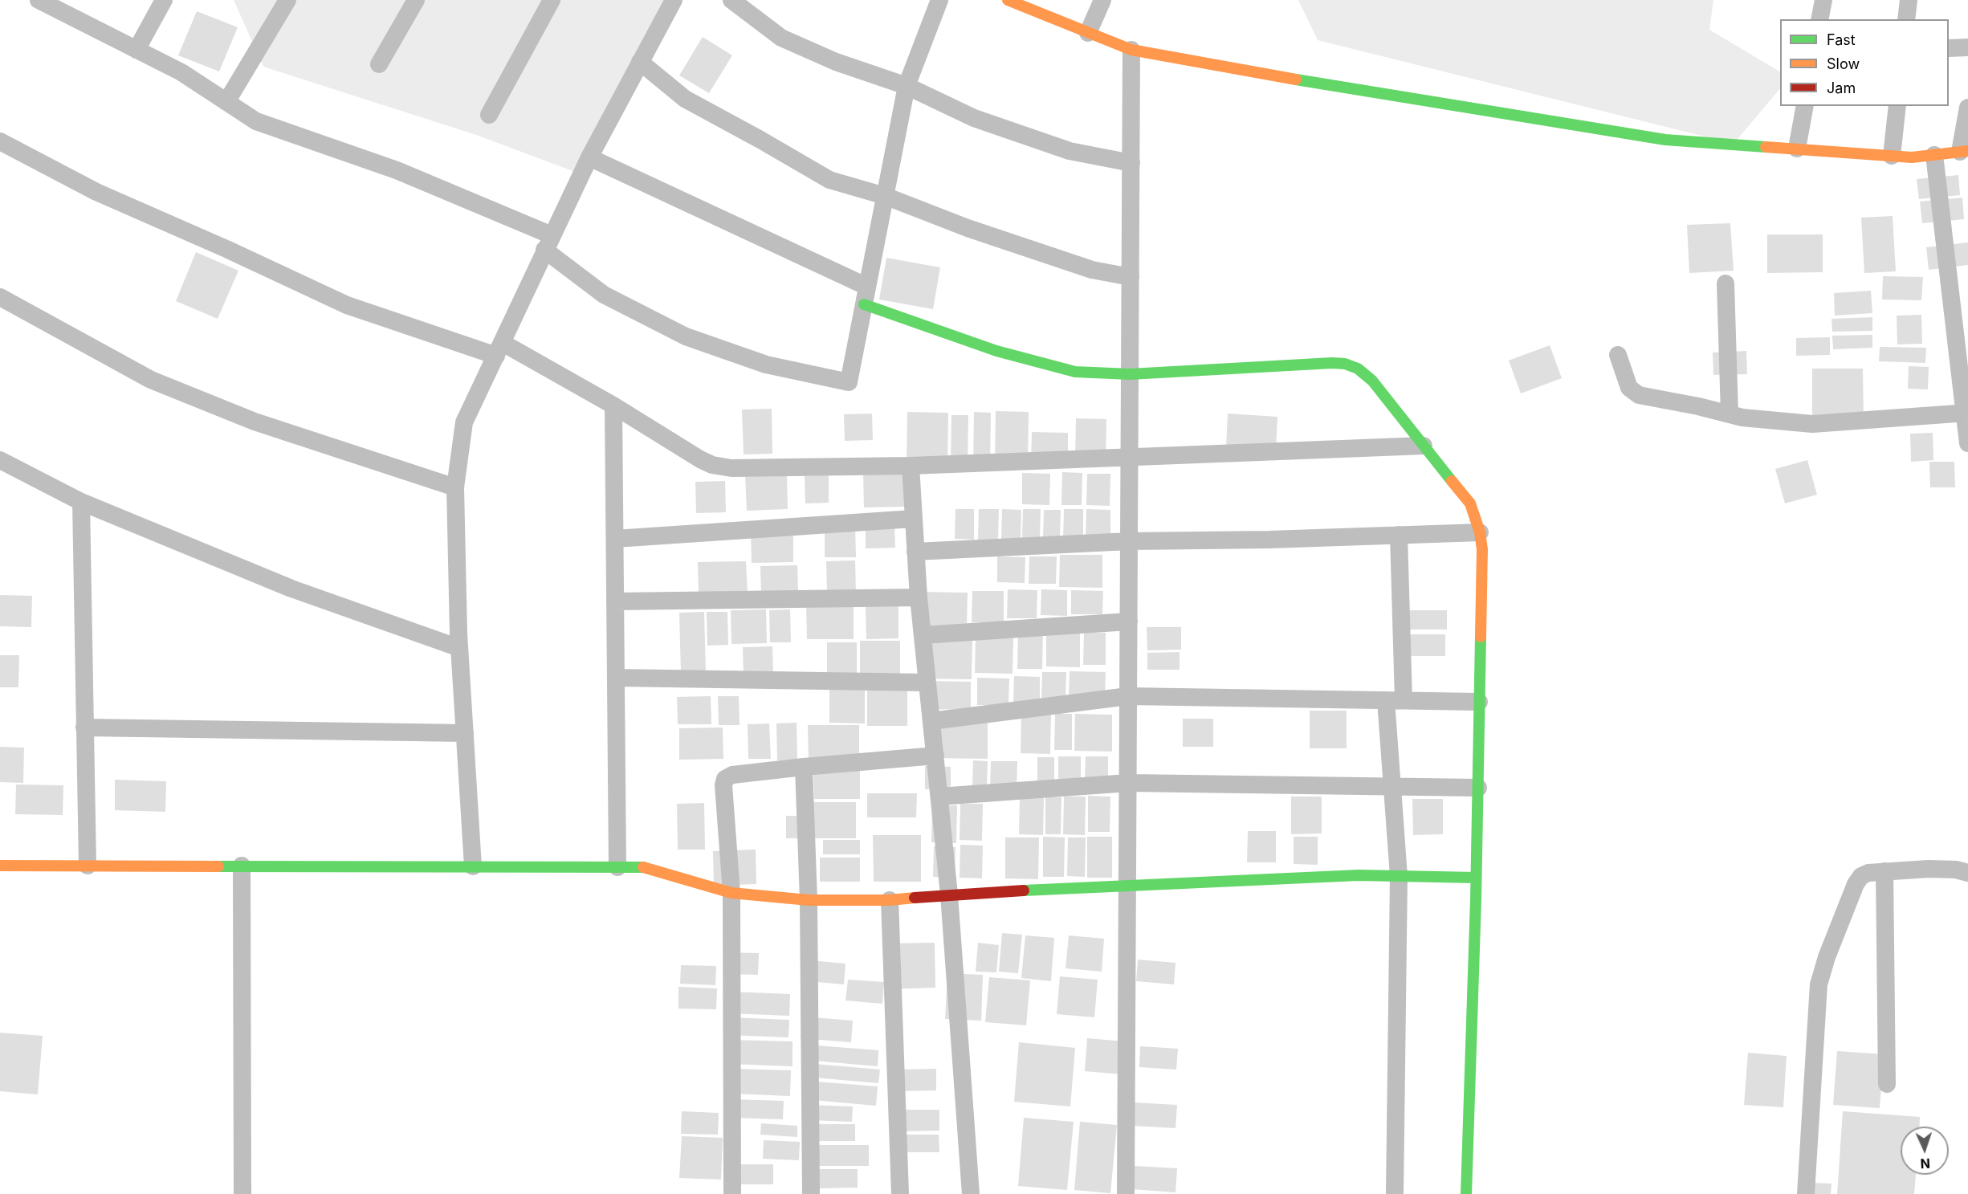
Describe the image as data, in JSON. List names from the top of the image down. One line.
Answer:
{"legend":["Fast","Slow","Jam"],"north":"bottom"}
